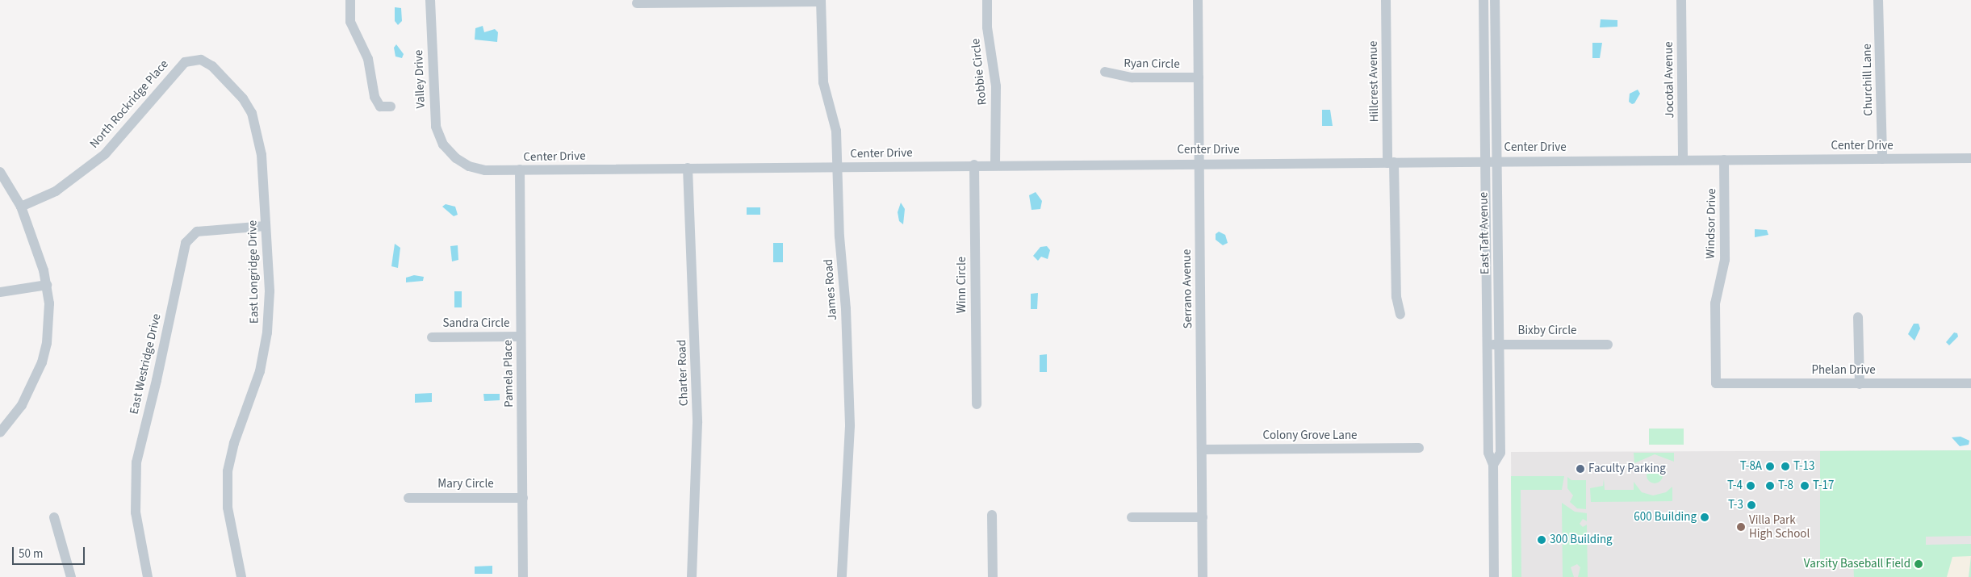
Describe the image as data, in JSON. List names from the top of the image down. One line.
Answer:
{"streets":{"street":["Ryan Circle","Robbie Circle","Valley Drive","Jocotal Avenue","Churchill Lane","Hillcrest Avenue","North Rockridge Place","Center Drive","Windsor Drive","East Taft Avenue","East Longridge Drive","Winn Circle","Serrano Avenue","James Road","Sandra Circle","Bixby Circle","East Westridge Drive","Phelan Drive","Charter Road","Pamela Place","Colony Grove Lane","Mary Circle"]},"crossings":[["Ryan Circle","Serrano Avenue"],["Robbie Circle","Center Drive"],["Valley Drive","Center Drive"],["Jocotal Avenue","Center Drive"],["Churchill Lane","Center Drive"],["Hillcrest Avenue","Center Drive"],["North Rockridge Place","East Longridge Drive"],["Center Drive","Windsor Drive"],["Center Drive","East Taft Avenue"],["Center Drive","Winn Circle"],["Center Drive","Serrano Avenue"],["Center Drive","James Road"],["Center Drive","Charter Road"],["Center Drive","Pamela Place"],["Windsor Drive","Phelan Drive"],["East Taft Avenue","Bixby Circle"],["East Longridge Drive","East Westridge Drive"],["Serrano Avenue","Colony Grove Lane"],["Sandra Circle","Pamela Place"],["Pamela Place","Mary Circle"]],"places":["T-8A","T-13","Faculty Parking","T-4","T-8","T-17","T-3","600 Building","Villa Park High School","300 Building","Varsity Baseball Field"],"scale_bar":"50 m"}
